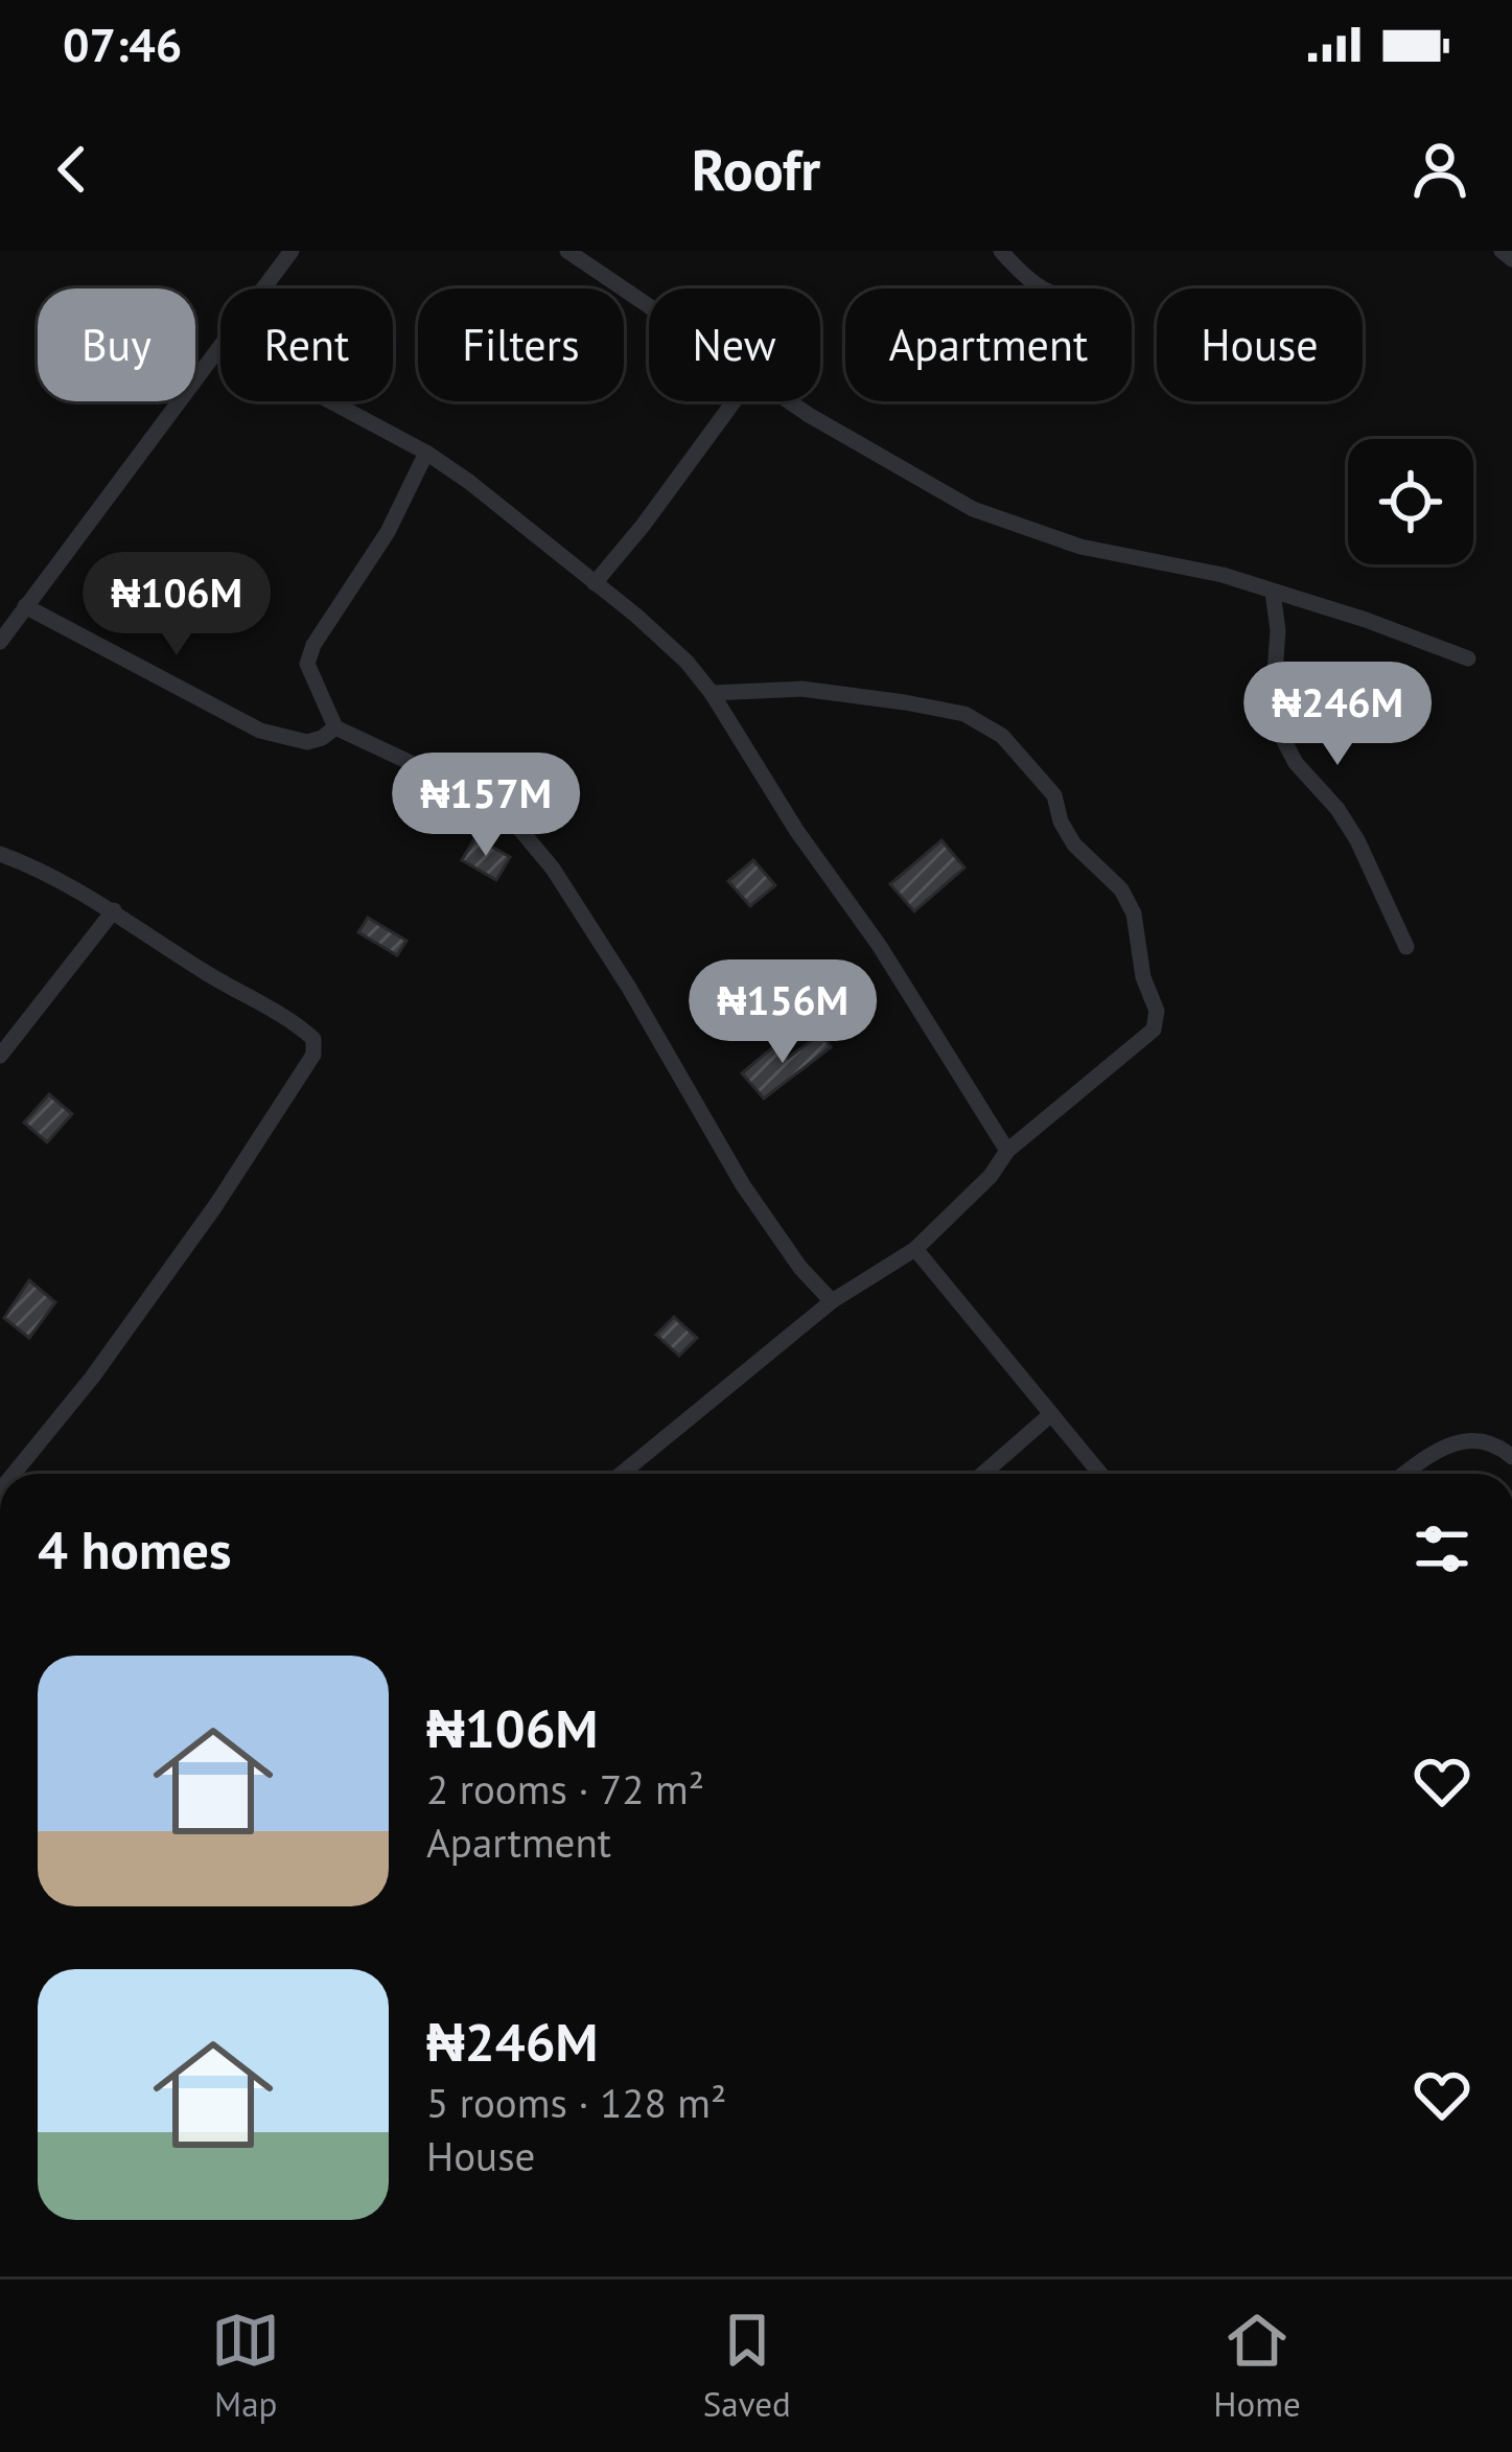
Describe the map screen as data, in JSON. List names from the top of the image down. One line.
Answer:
{"page":{"status":"07:46","header":"Roofr","chip":["Buy","Rent","Filters","New","Apartment","House"],"price":["₦106M","₦246M","₦157M","₦156M"],"heading":"4 homes","list":[{"name":"₦106M","note":"2 rooms · 72 m² · Apartment"},{"name":"₦246M","note":"5 rooms · 128 m² · House"}],"tabs":["Map","Saved","Home"]}}
